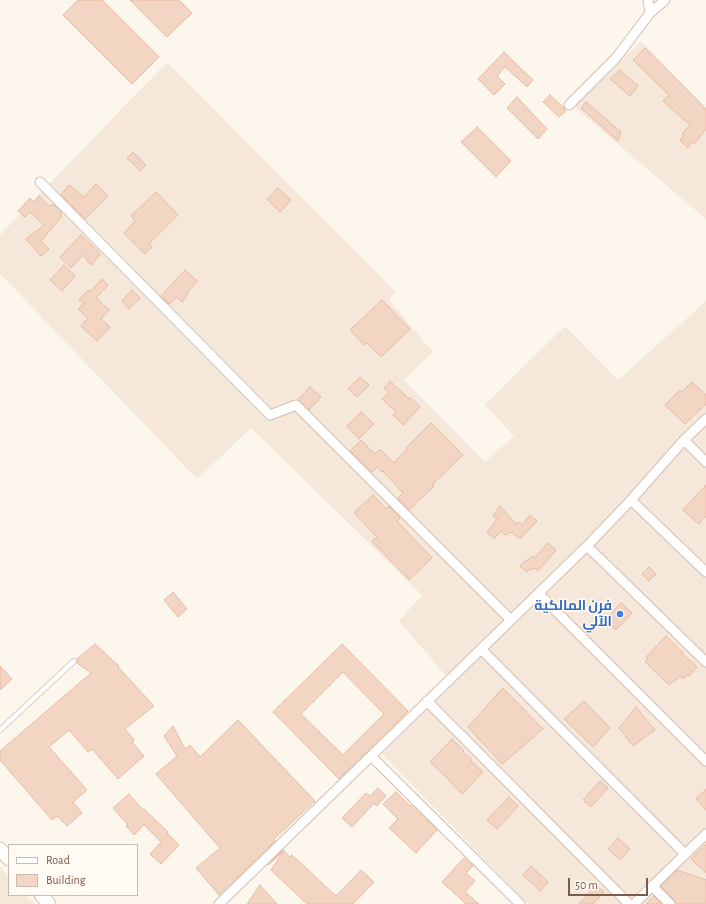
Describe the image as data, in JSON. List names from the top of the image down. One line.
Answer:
{"places":["فرن المالكية الآلي"],"legend":["Road","Building"],"scale_bar":"50 m"}
